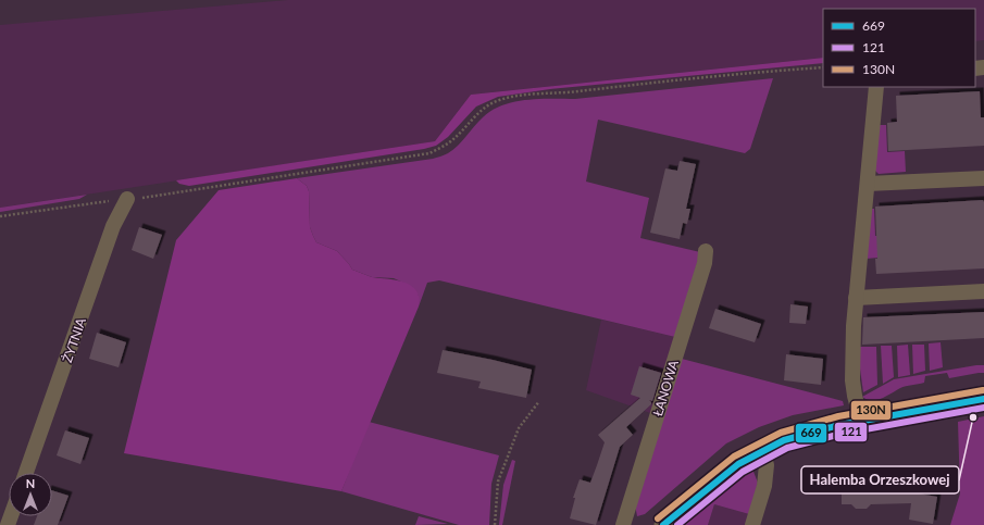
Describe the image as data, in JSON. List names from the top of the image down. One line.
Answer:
{"streets":{"street":["ŻYTNIA","ŁANOWA"]},"places":["Halemba Orzeszkowej"],"lines":["transit line 130N","transit line 669","transit line 121"],"legend":["669","121","130N"],"north":"top"}
